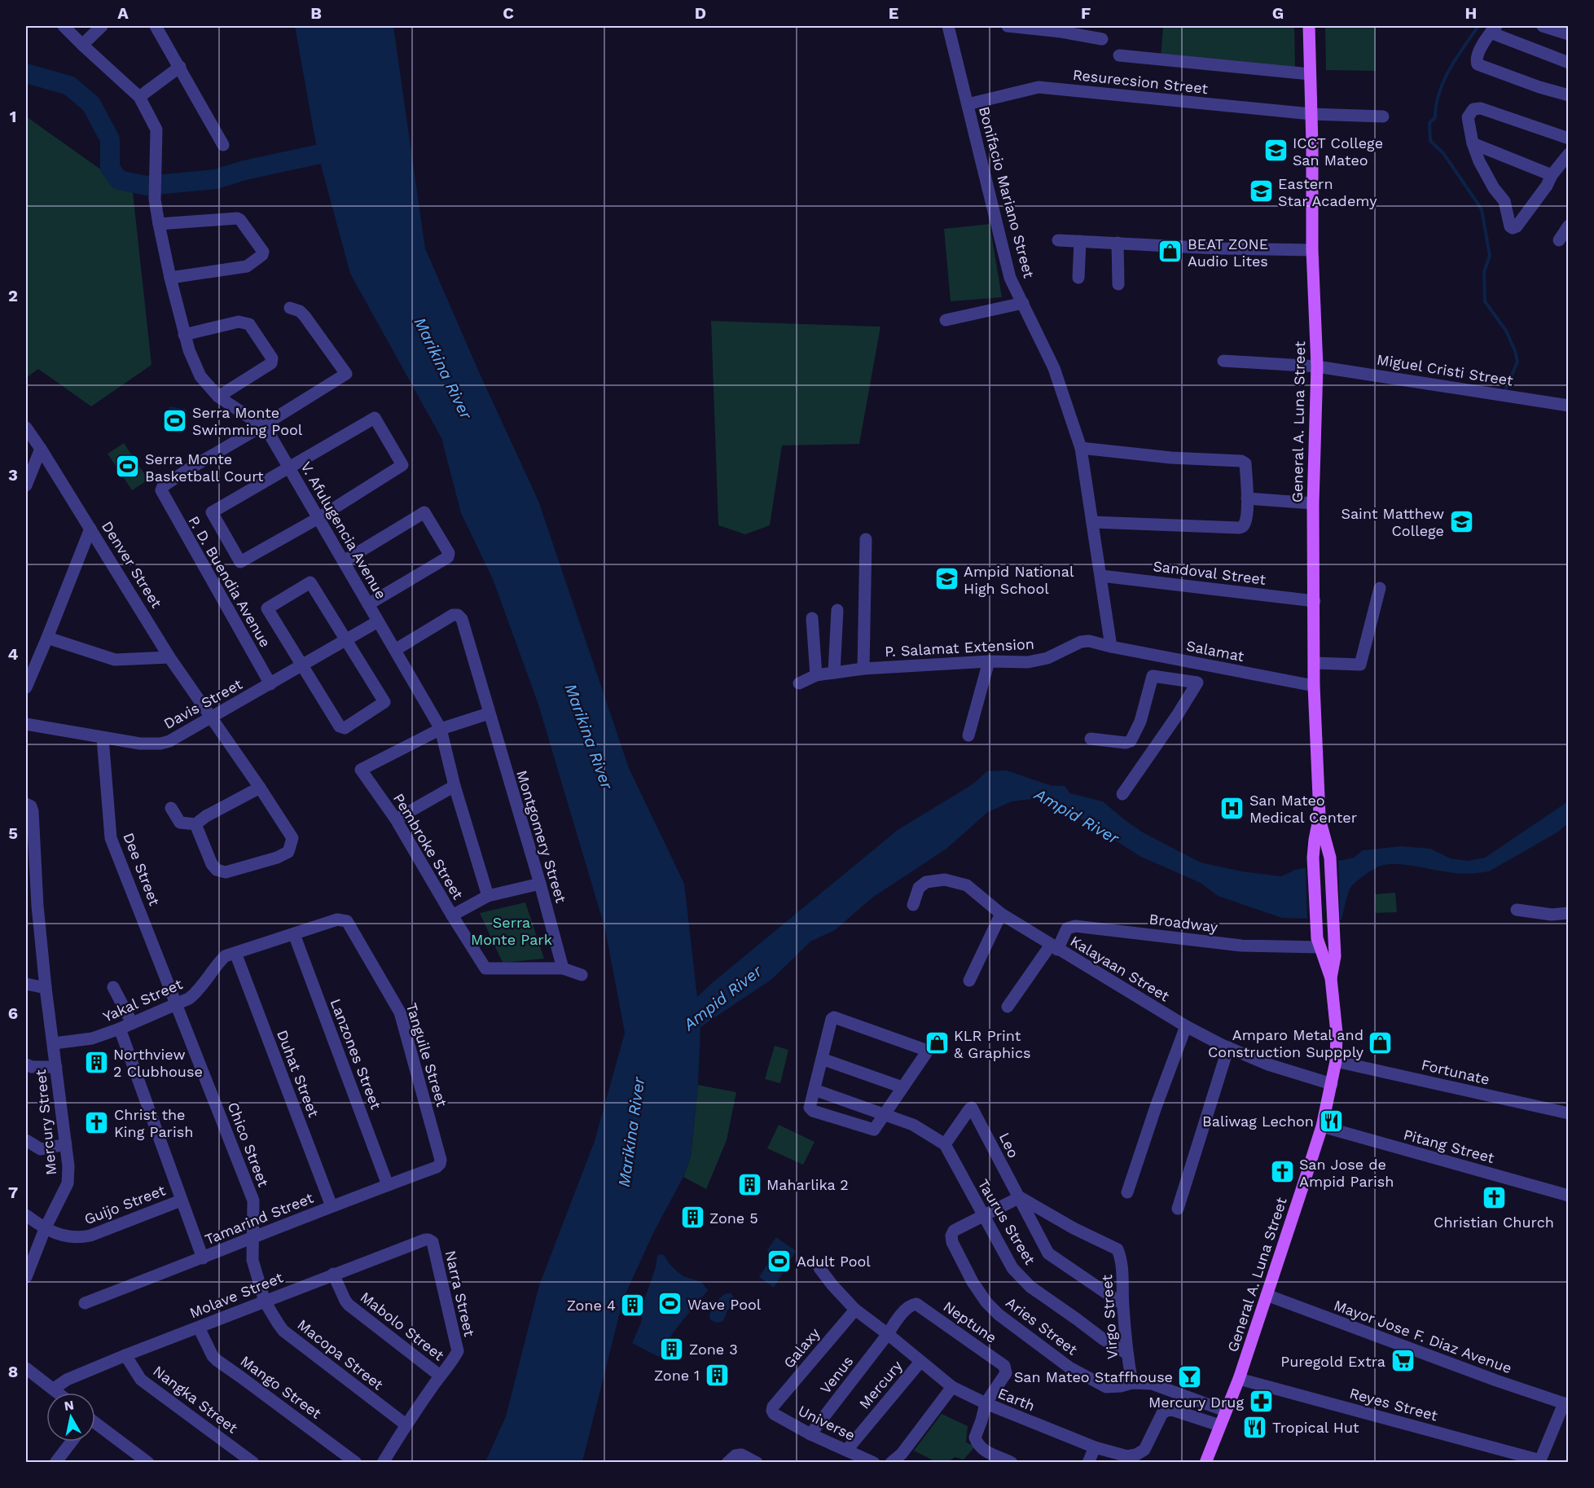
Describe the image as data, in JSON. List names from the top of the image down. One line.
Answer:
{"streets":{"main road":["General A. Luna Street"],"street":["Resurecsion Street","Bonifacio Mariano Street","Miguel Cristi Street","V. Afulugencia Avenue","Denver Street","Sandoval Street","P. D. Buendia Avenue","P. Salamat Extension","Salamat","Davis Street","Montgomery Street","Pembroke Street","Dee Street","Broadway","Kalayaan Street","Yakal Street","Lanzones Street","Tanguile Street","Fortunate","Duhat Street","Mercury Street","Chico Street","Leo","Pitang Street","Guijo Street","Tamarind Street","Taurus Street","Narra Street","Molave Street","Virgo Street","Neptune","Mabolo Street","Aries Street","Mayor Jose F. Diaz Avenue","Galaxy","Macopa Street","Venus","Mercury","Mango Street","Nangka Street","Earth","Reyes Street","Universe"]},"crossings":[["Resurecsion Street","Bonifacio Mariano Street"],["Resurecsion Street","General A. Luna Street"],["Bonifacio Mariano Street","Sandoval Street"],["Bonifacio Mariano Street","P. Salamat Extension"],["Bonifacio Mariano Street","Salamat"],["Miguel Cristi Street","General A. Luna Street"],["General A. Luna Street","Sandoval Street"],["General A. Luna Street","Salamat"],["General A. Luna Street","Broadway"],["General A. Luna Street","Kalayaan Street"],["General A. Luna Street","Fortunate"],["General A. Luna Street","Pitang Street"],["General A. Luna Street","Mayor Jose F. Diaz Avenue"],["General A. Luna Street","Earth"],["General A. Luna Street","Reyes Street"],["V. Afulugencia Avenue","P. D. Buendia Avenue"],["V. Afulugencia Avenue","Davis Street"],["V. Afulugencia Avenue","Montgomery Street"],["V. Afulugencia Avenue","Pembroke Street"],["Denver Street","Davis Street"],["P. D. Buendia Avenue","Davis Street"],["P. Salamat Extension","Salamat"],["Davis Street","Dee Street"],["Montgomery Street","Pembroke Street"],["Dee Street","Yakal Street"],["Dee Street","Chico Street"],["Broadway","Kalayaan Street"],["Yakal Street","Lanzones Street"],["Yakal Street","Tanguile Street"],["Yakal Street","Duhat Street"],["Yakal Street","Mercury Street"],["Yakal Street","Chico Street"],["Lanzones Street","Tamarind Street"],["Tanguile Street","Tamarind Street"],["Duhat Street","Tamarind Street"],["Mercury Street","Guijo Street"],["Chico Street","Tamarind Street"],["Chico Street","Molave Street"],["Chico Street","Macopa Street"],["Leo","Taurus Street"],["Leo","Virgo Street"],["Taurus Street","Virgo Street"],["Taurus Street","Aries Street"],["Narra Street","Molave Street"],["Narra Street","Mabolo Street"],["Molave Street","Mabolo Street"],["Molave Street","Macopa Street"],["Molave Street","Mango Street"],["Molave Street","Nangka Street"],["Virgo Street","Aries Street"],["Neptune","Venus"],["Neptune","Earth"],["Mayor Jose F. Diaz Avenue","Reyes Street"],["Galaxy","Earth"],["Galaxy","Universe"],["Venus","Earth"],["Venus","Universe"],["Mercury","Earth"],["Mercury","Universe"]],"water":["Marikina River","Ampid River"],"parks":["Serra Monte Park"],"places":{"school or university":["ICCT College San Mateo","Eastern Star Academy","Saint Matthew College","Ampid National High School"],"shop":["BEAT ZONE Audio Lites","Amparo Metal and Construction Suppply","KLR Print & Graphics"],"sports":["Serra Monte Swimming Pool","Serra Monte Basketball Court","Adult Pool","Wave Pool"],"hospital":["San Mateo Medical Center"],"building":["Northview 2 Clubhouse","Maharlika 2","Zone 5","Zone 4","Zone 3","Zone 1"],"restaurant":["Baliwag Lechon","Tropical Hut"],"church":["Christ the King Parish","San Jose de Ampid Parish","Christian Church"],"supermarket":["Puregold Extra"],"bar":["San Mateo Staffhouse"],"pharmacy":["Mercury Drug"]},"north":"top","grid":{"columns":["A","B","C","D","E","F","G","H"],"rows":["1","2","3","4","5","6","7","8"]}}
